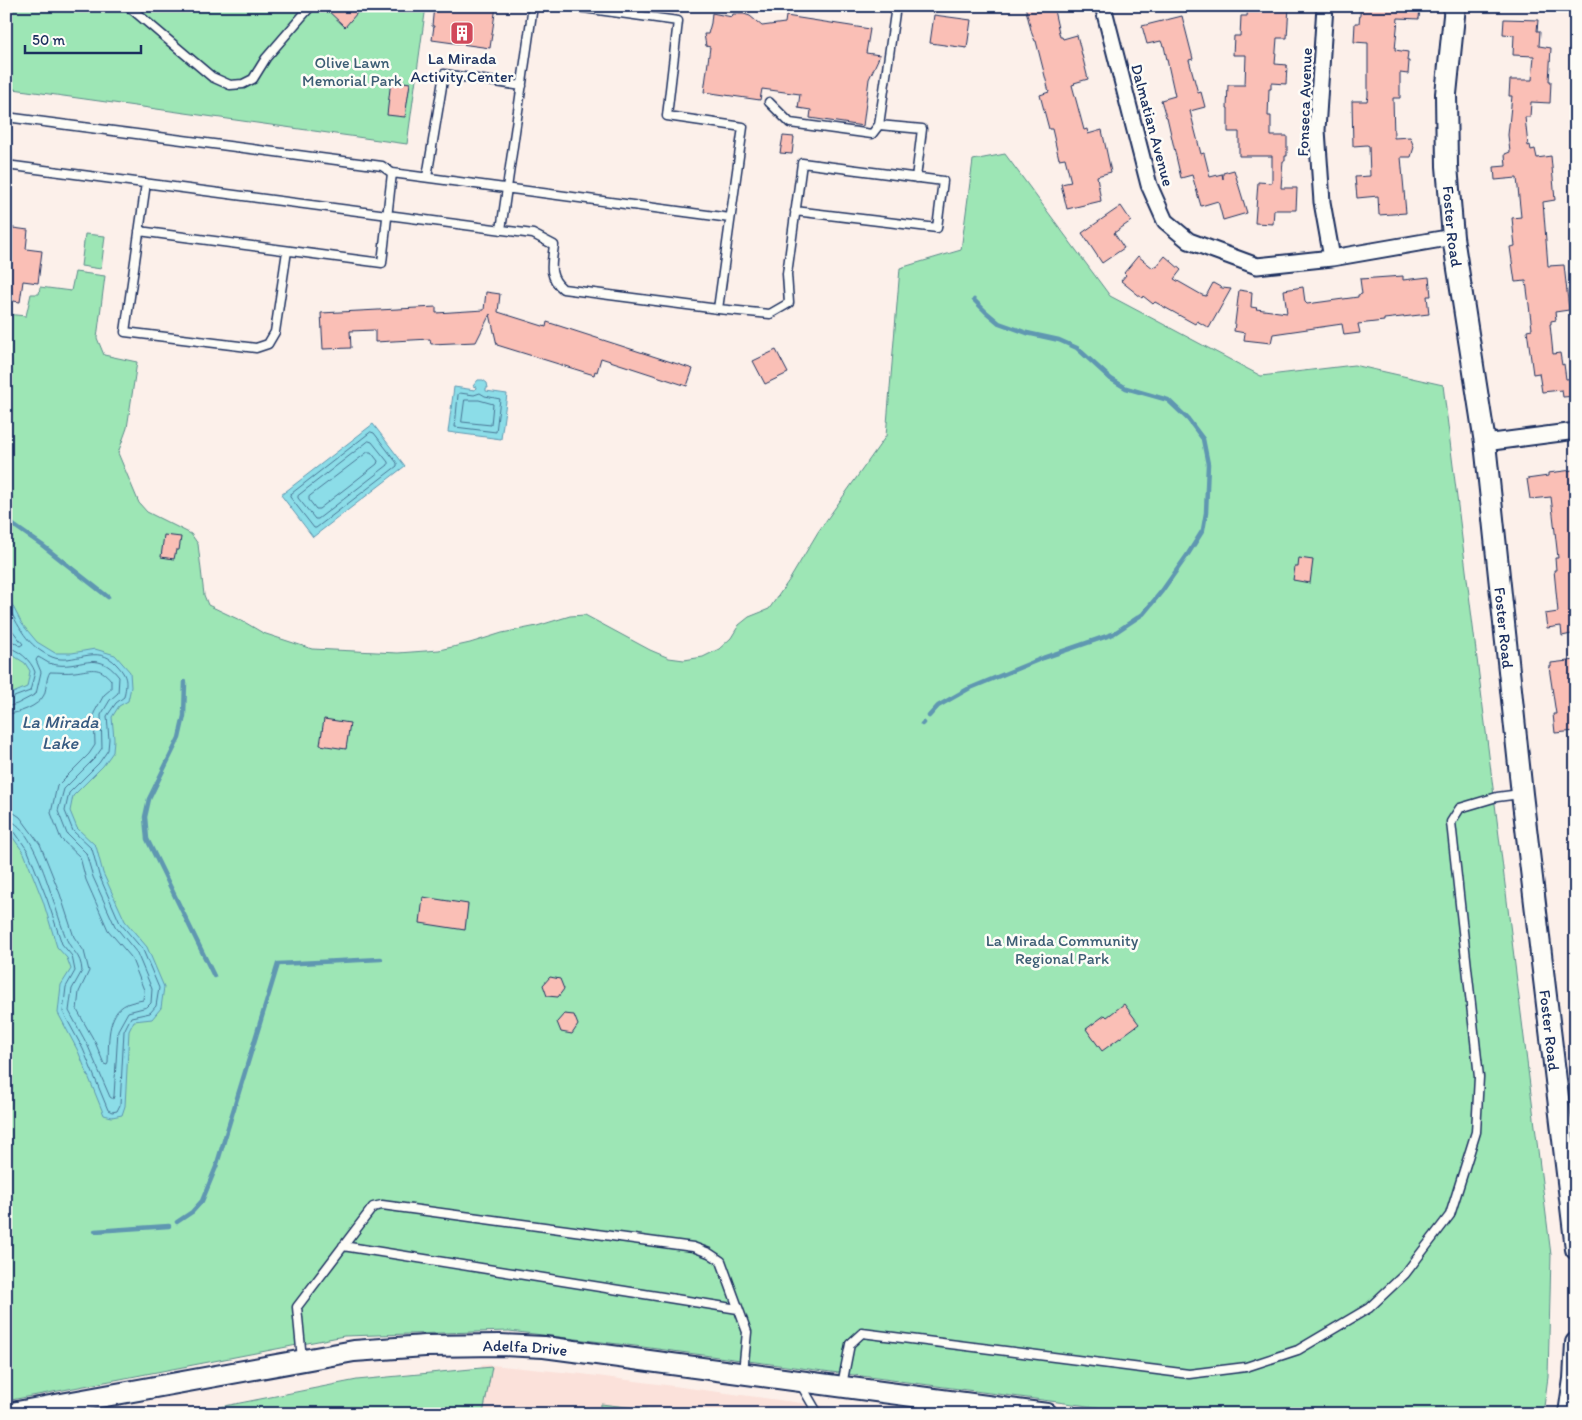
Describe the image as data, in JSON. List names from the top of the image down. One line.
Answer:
{"streets":{"street":["Fonseca Avenue","Dalmatian Avenue","Foster Road","Adelfa Drive"]},"crossings":[["Fonseca Avenue","Dalmatian Avenue"],["Dalmatian Avenue","Foster Road"]],"water":["La Mirada Lake"],"parks":["Olive Lawn Memorial Park","La Mirada Community Regional Park"],"places":{"building":["La Mirada Activity Center"]},"scale_bar":"50 m"}
